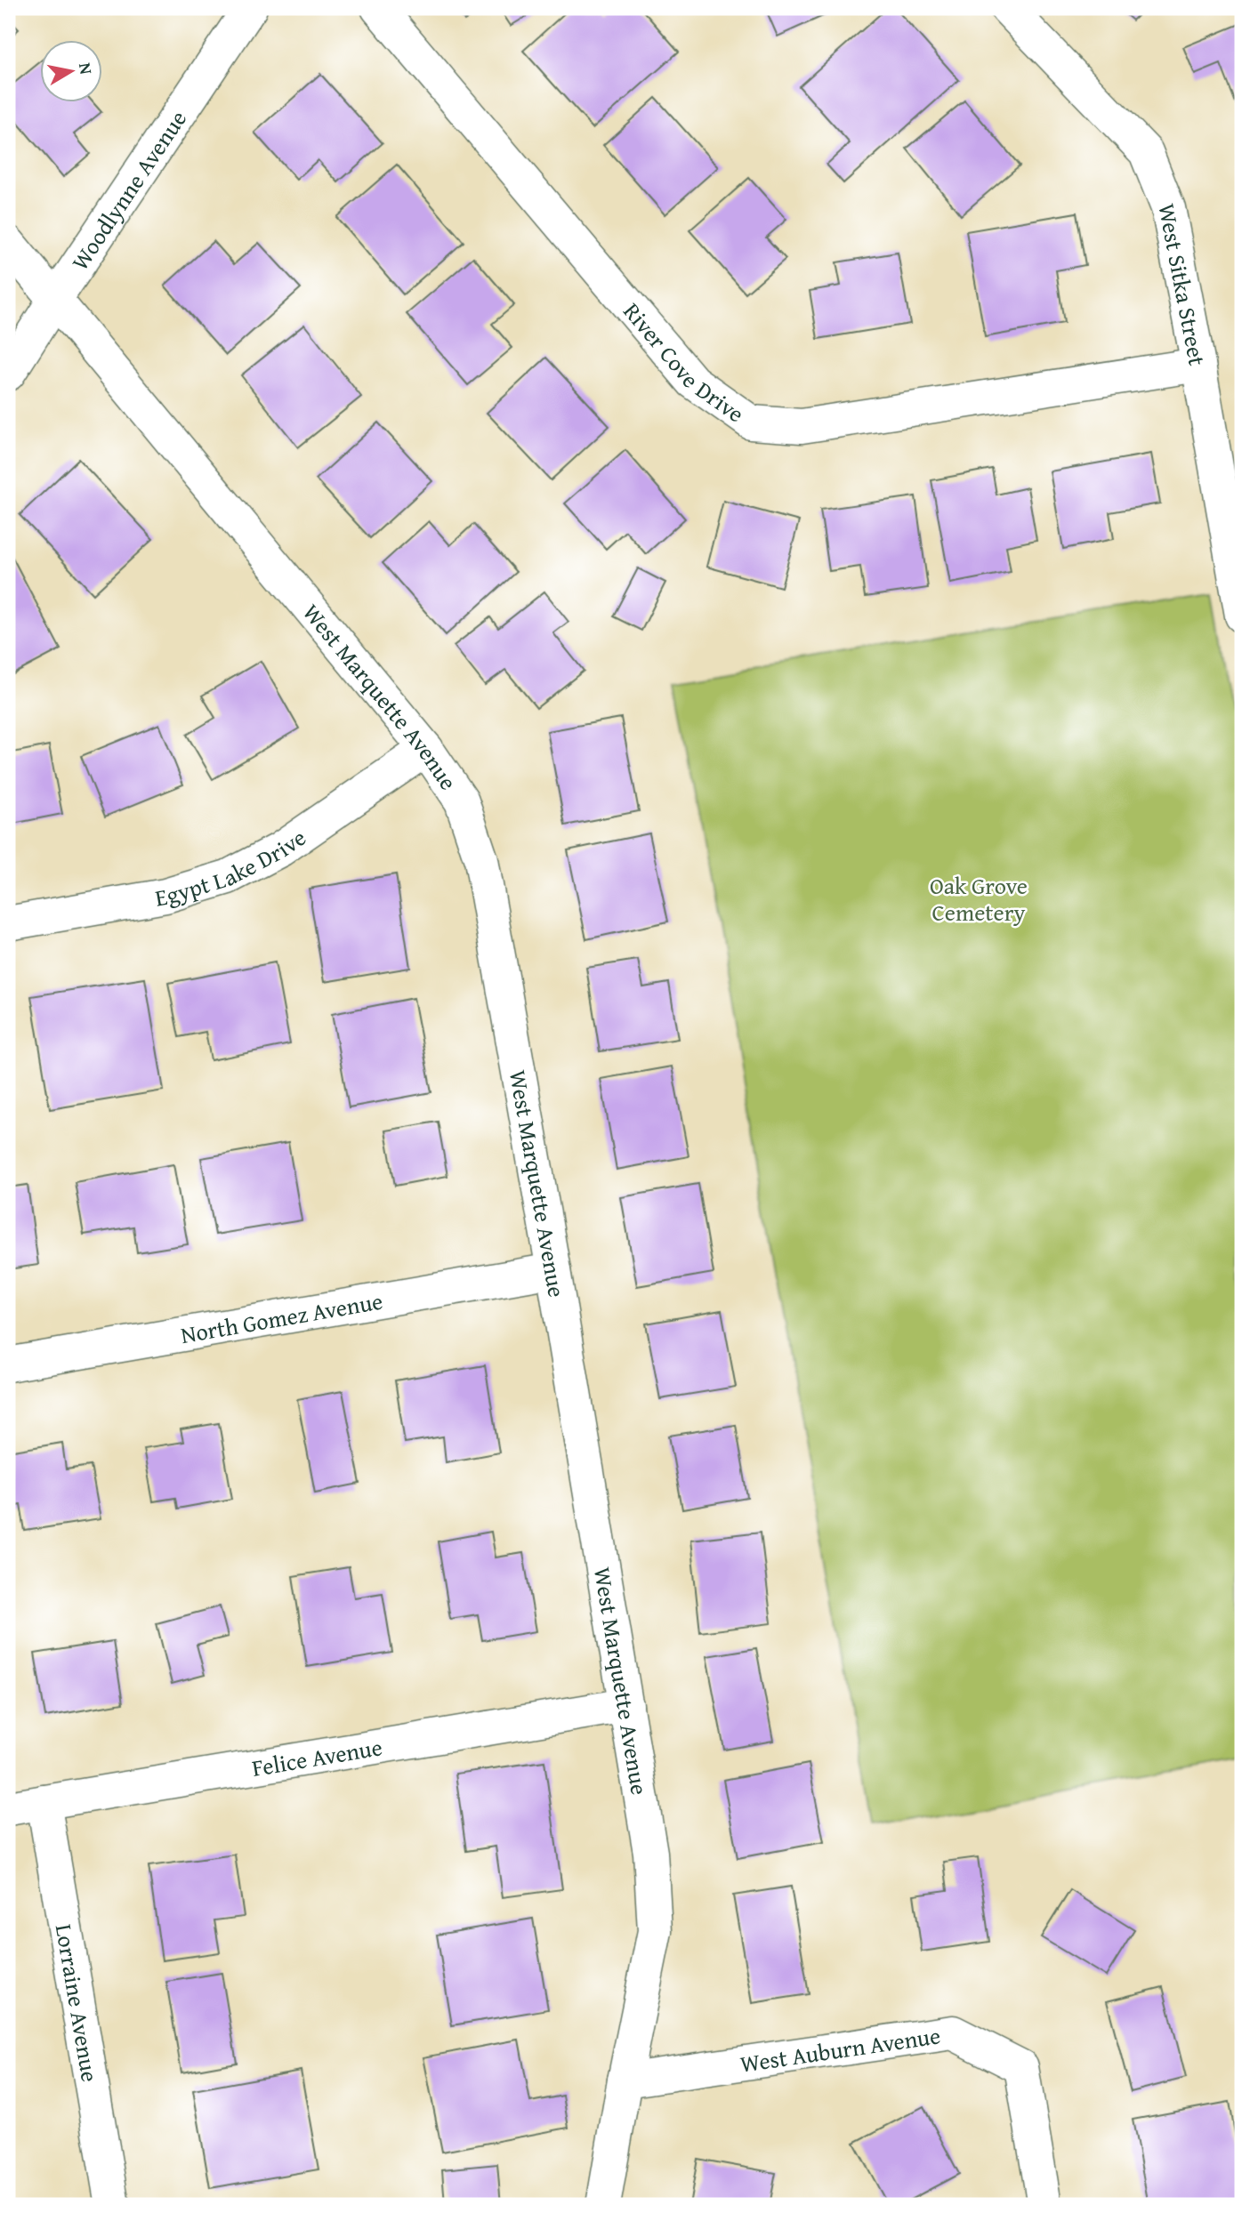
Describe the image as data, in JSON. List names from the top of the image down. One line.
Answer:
{"streets":{"street":["Woodlynne Avenue","West Sitka Street","River Cove Drive","West Marquette Avenue","Egypt Lake Drive","North Gomez Avenue","Felice Avenue","Lorraine Avenue","West Auburn Avenue"]},"crossings":[["Woodlynne Avenue","West Marquette Avenue"],["West Sitka Street","River Cove Drive"],["West Marquette Avenue","Egypt Lake Drive"],["West Marquette Avenue","North Gomez Avenue"],["West Marquette Avenue","Felice Avenue"],["West Marquette Avenue","West Auburn Avenue"],["Felice Avenue","Lorraine Avenue"]],"parks":["Oak Grove Cemetery"],"north":"right"}
